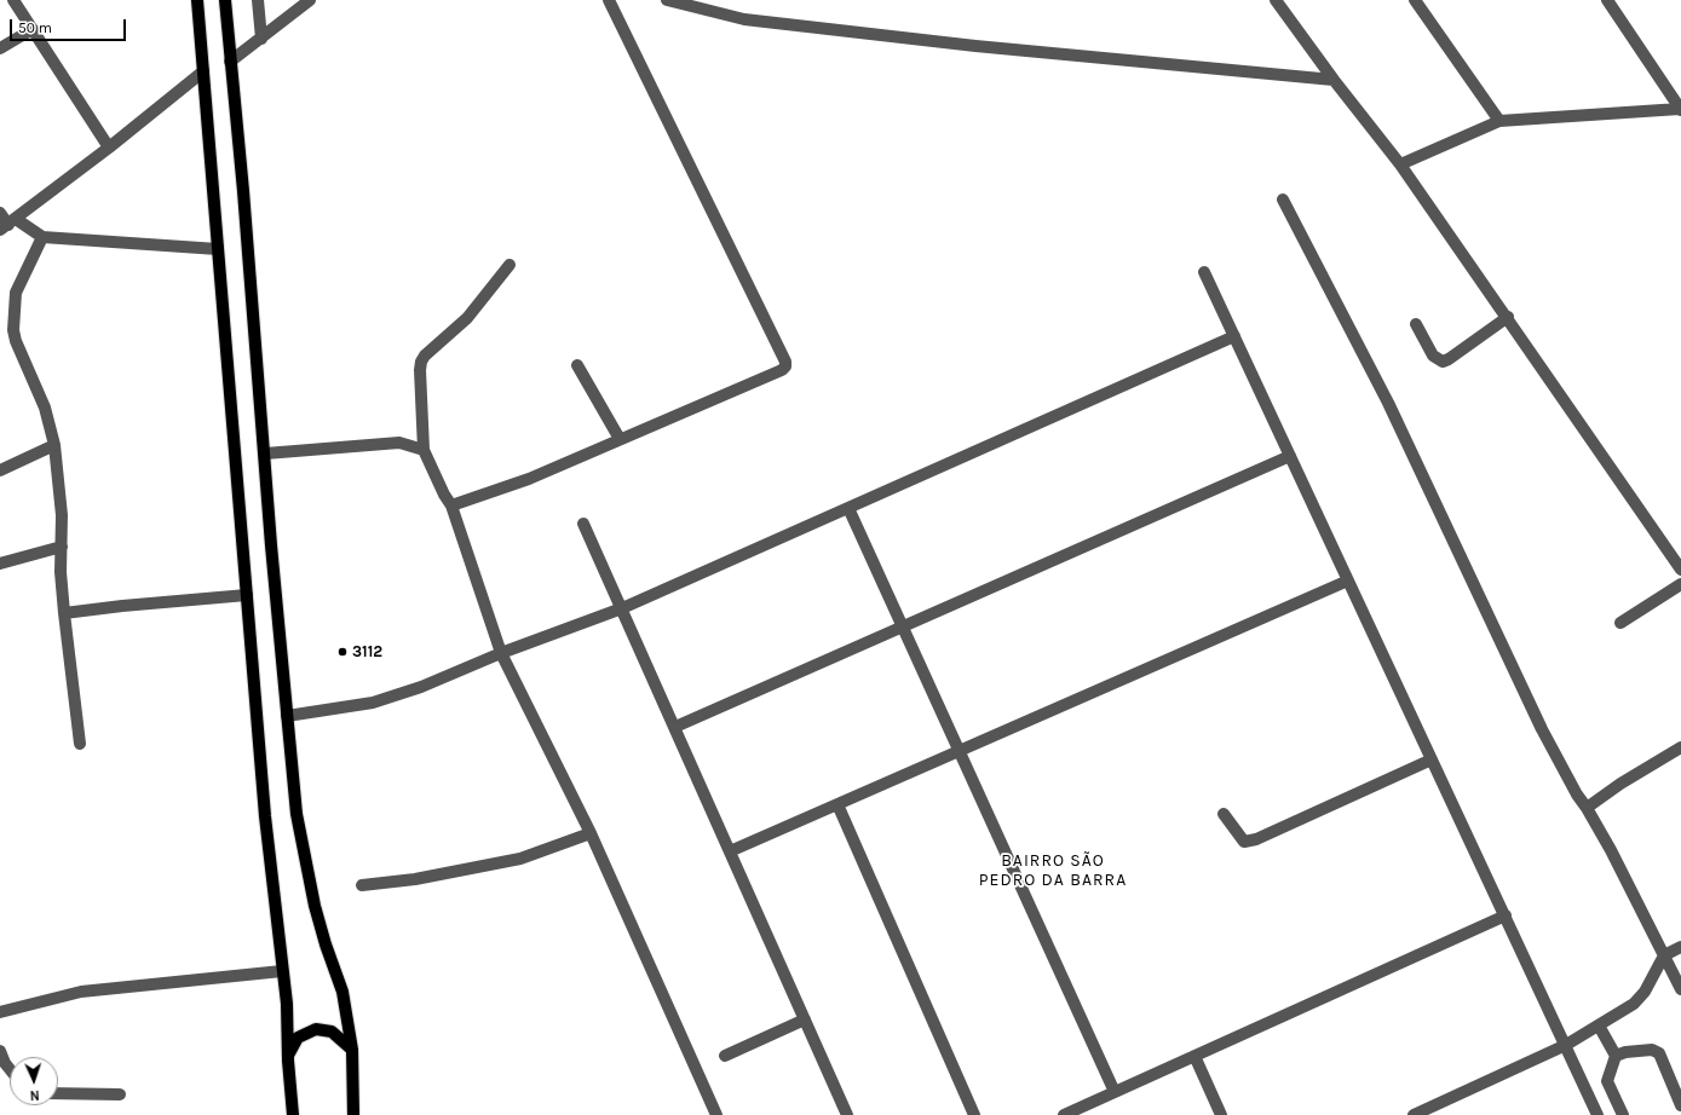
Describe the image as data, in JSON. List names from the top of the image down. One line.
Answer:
{"districts":["BAIRRO SÃO PEDRO DA BARRA"],"places":["3112"],"scale_bar":"50 m","north":"bottom"}
